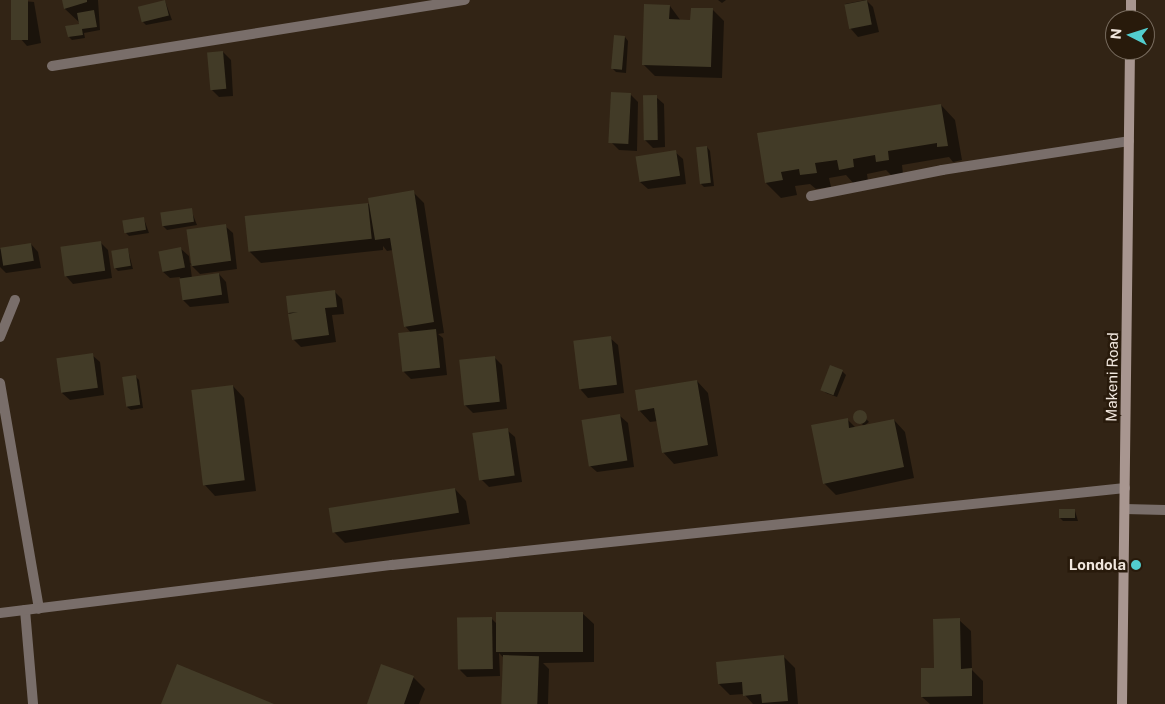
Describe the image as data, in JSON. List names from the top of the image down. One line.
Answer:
{"streets":{"main road":["Makeni Road"]},"places":["Londola"],"north":"left"}
